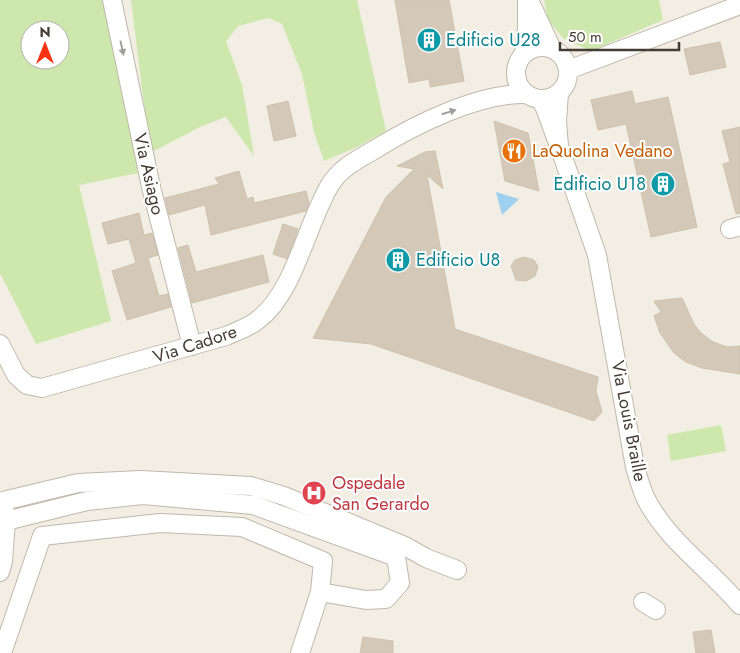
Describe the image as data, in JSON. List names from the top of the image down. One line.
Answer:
{"streets":{"street":["Via Asiago","Via Cadore","Via Louis Braille"]},"crossings":[["Via Asiago","Via Cadore"],["Via Cadore","Via Louis Braille"]],"one_way":["Via Asiago","Via Cadore"],"places":{"building":["Edificio U28","Edificio U18","Edificio U8"],"restaurant":["LaQuolina Vedano"],"hospital":["Ospedale San Gerardo"]},"scale_bar":"50 m","north":"top"}
